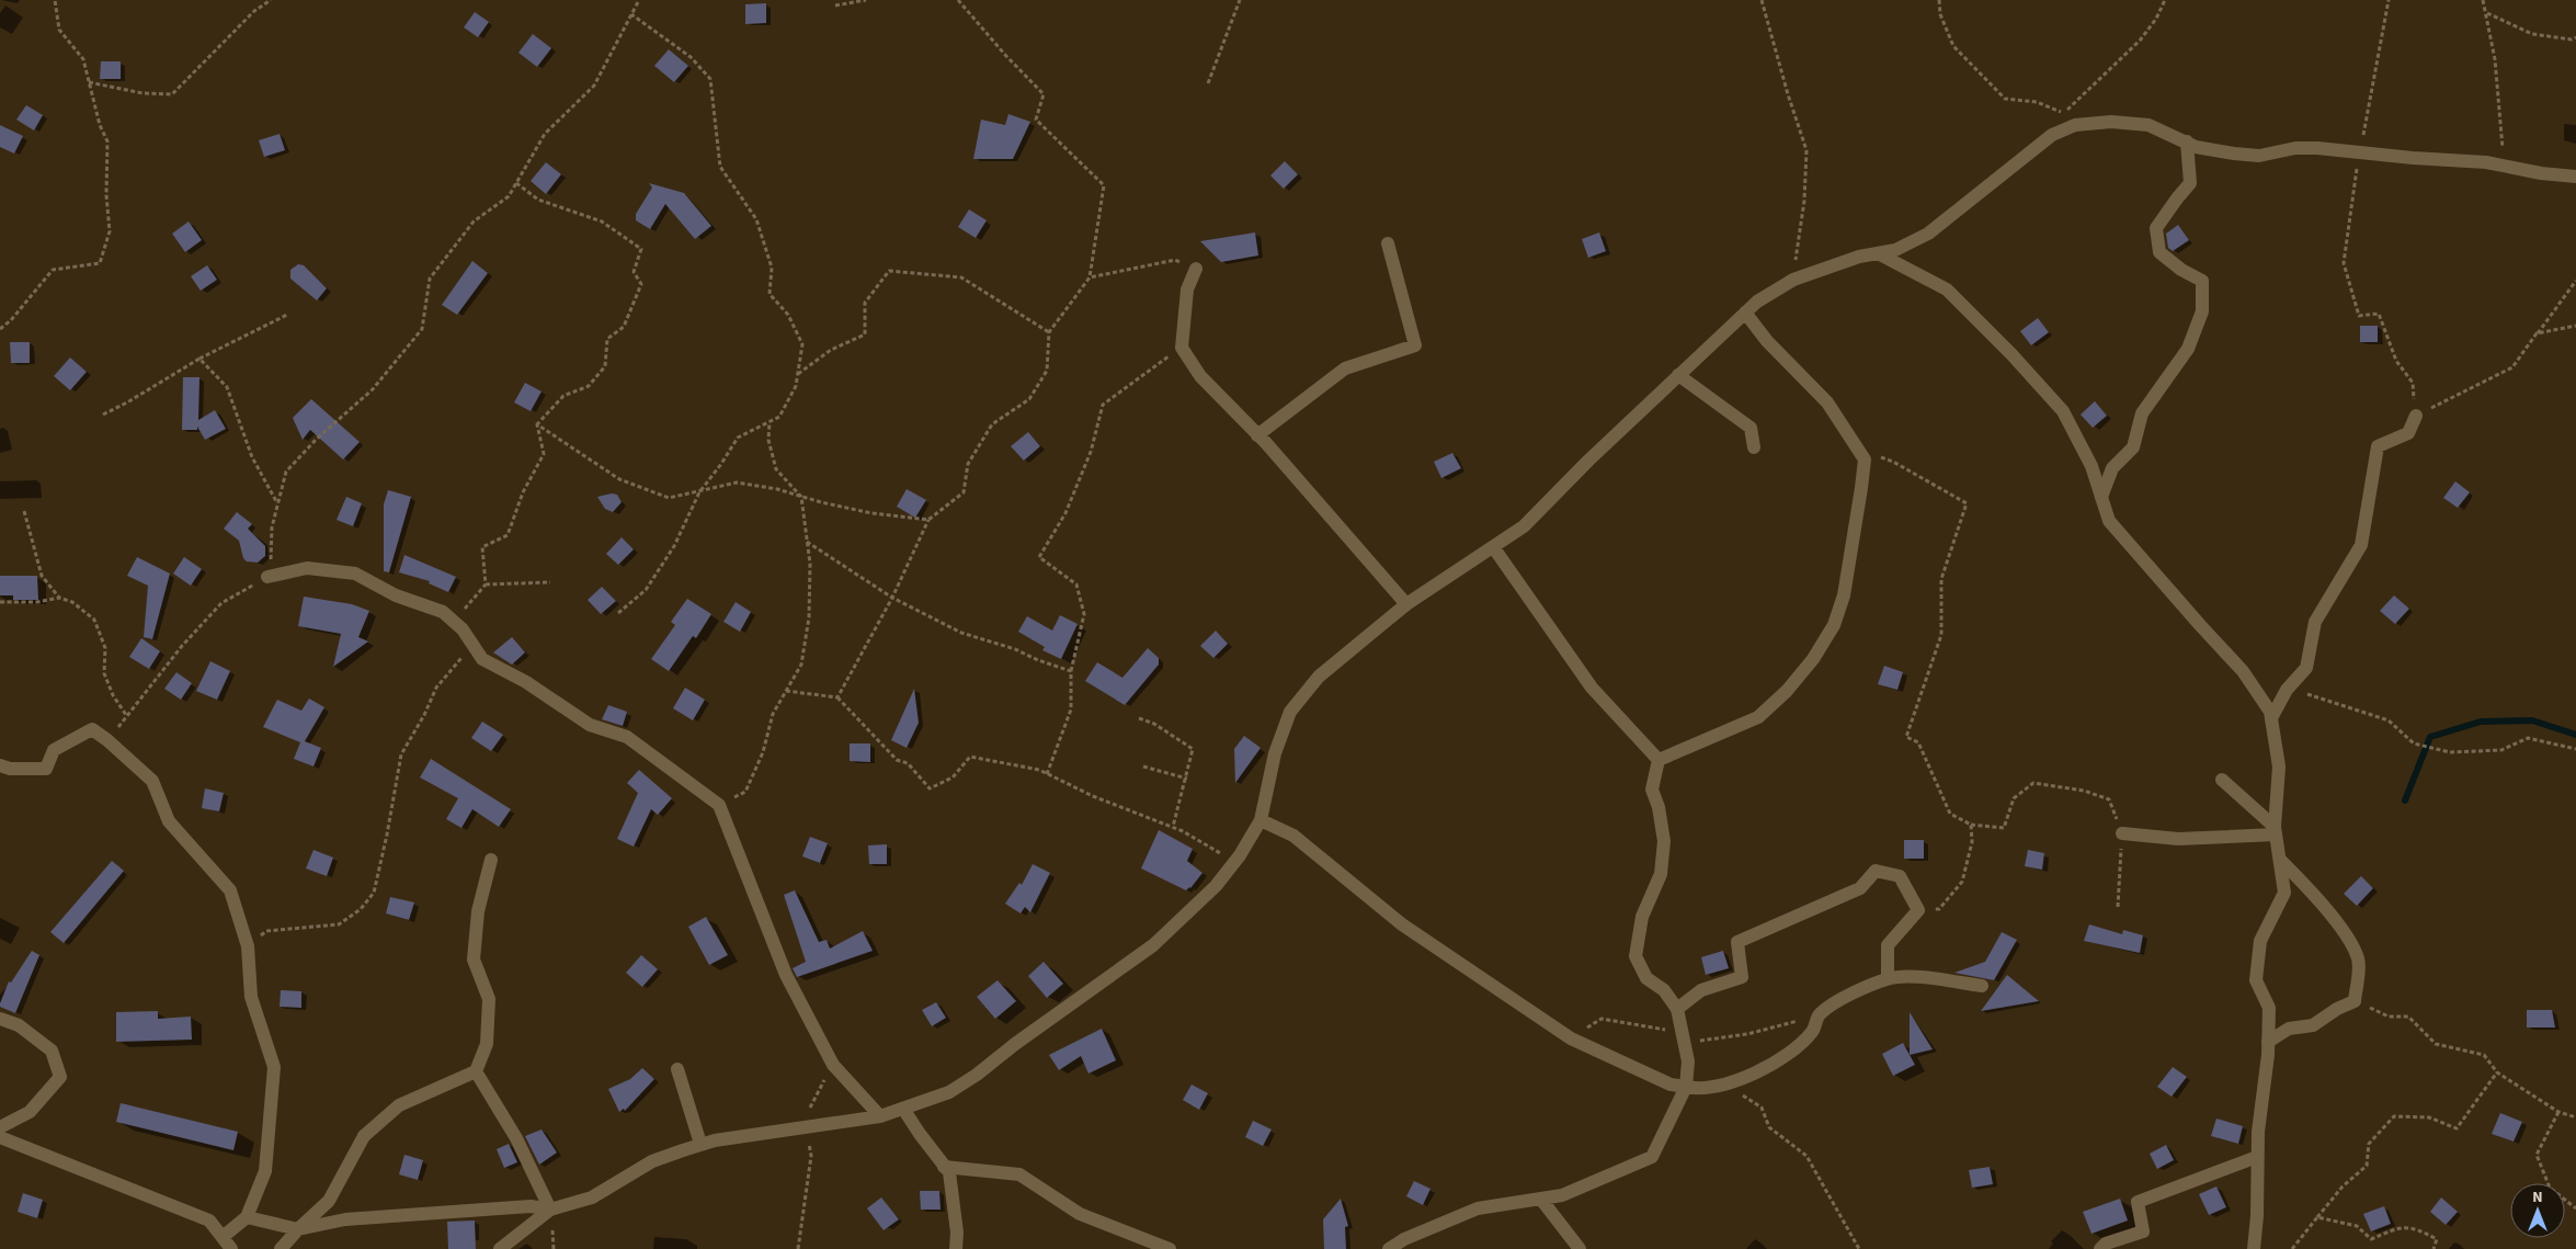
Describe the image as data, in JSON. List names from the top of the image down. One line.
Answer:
{"north":"top"}
